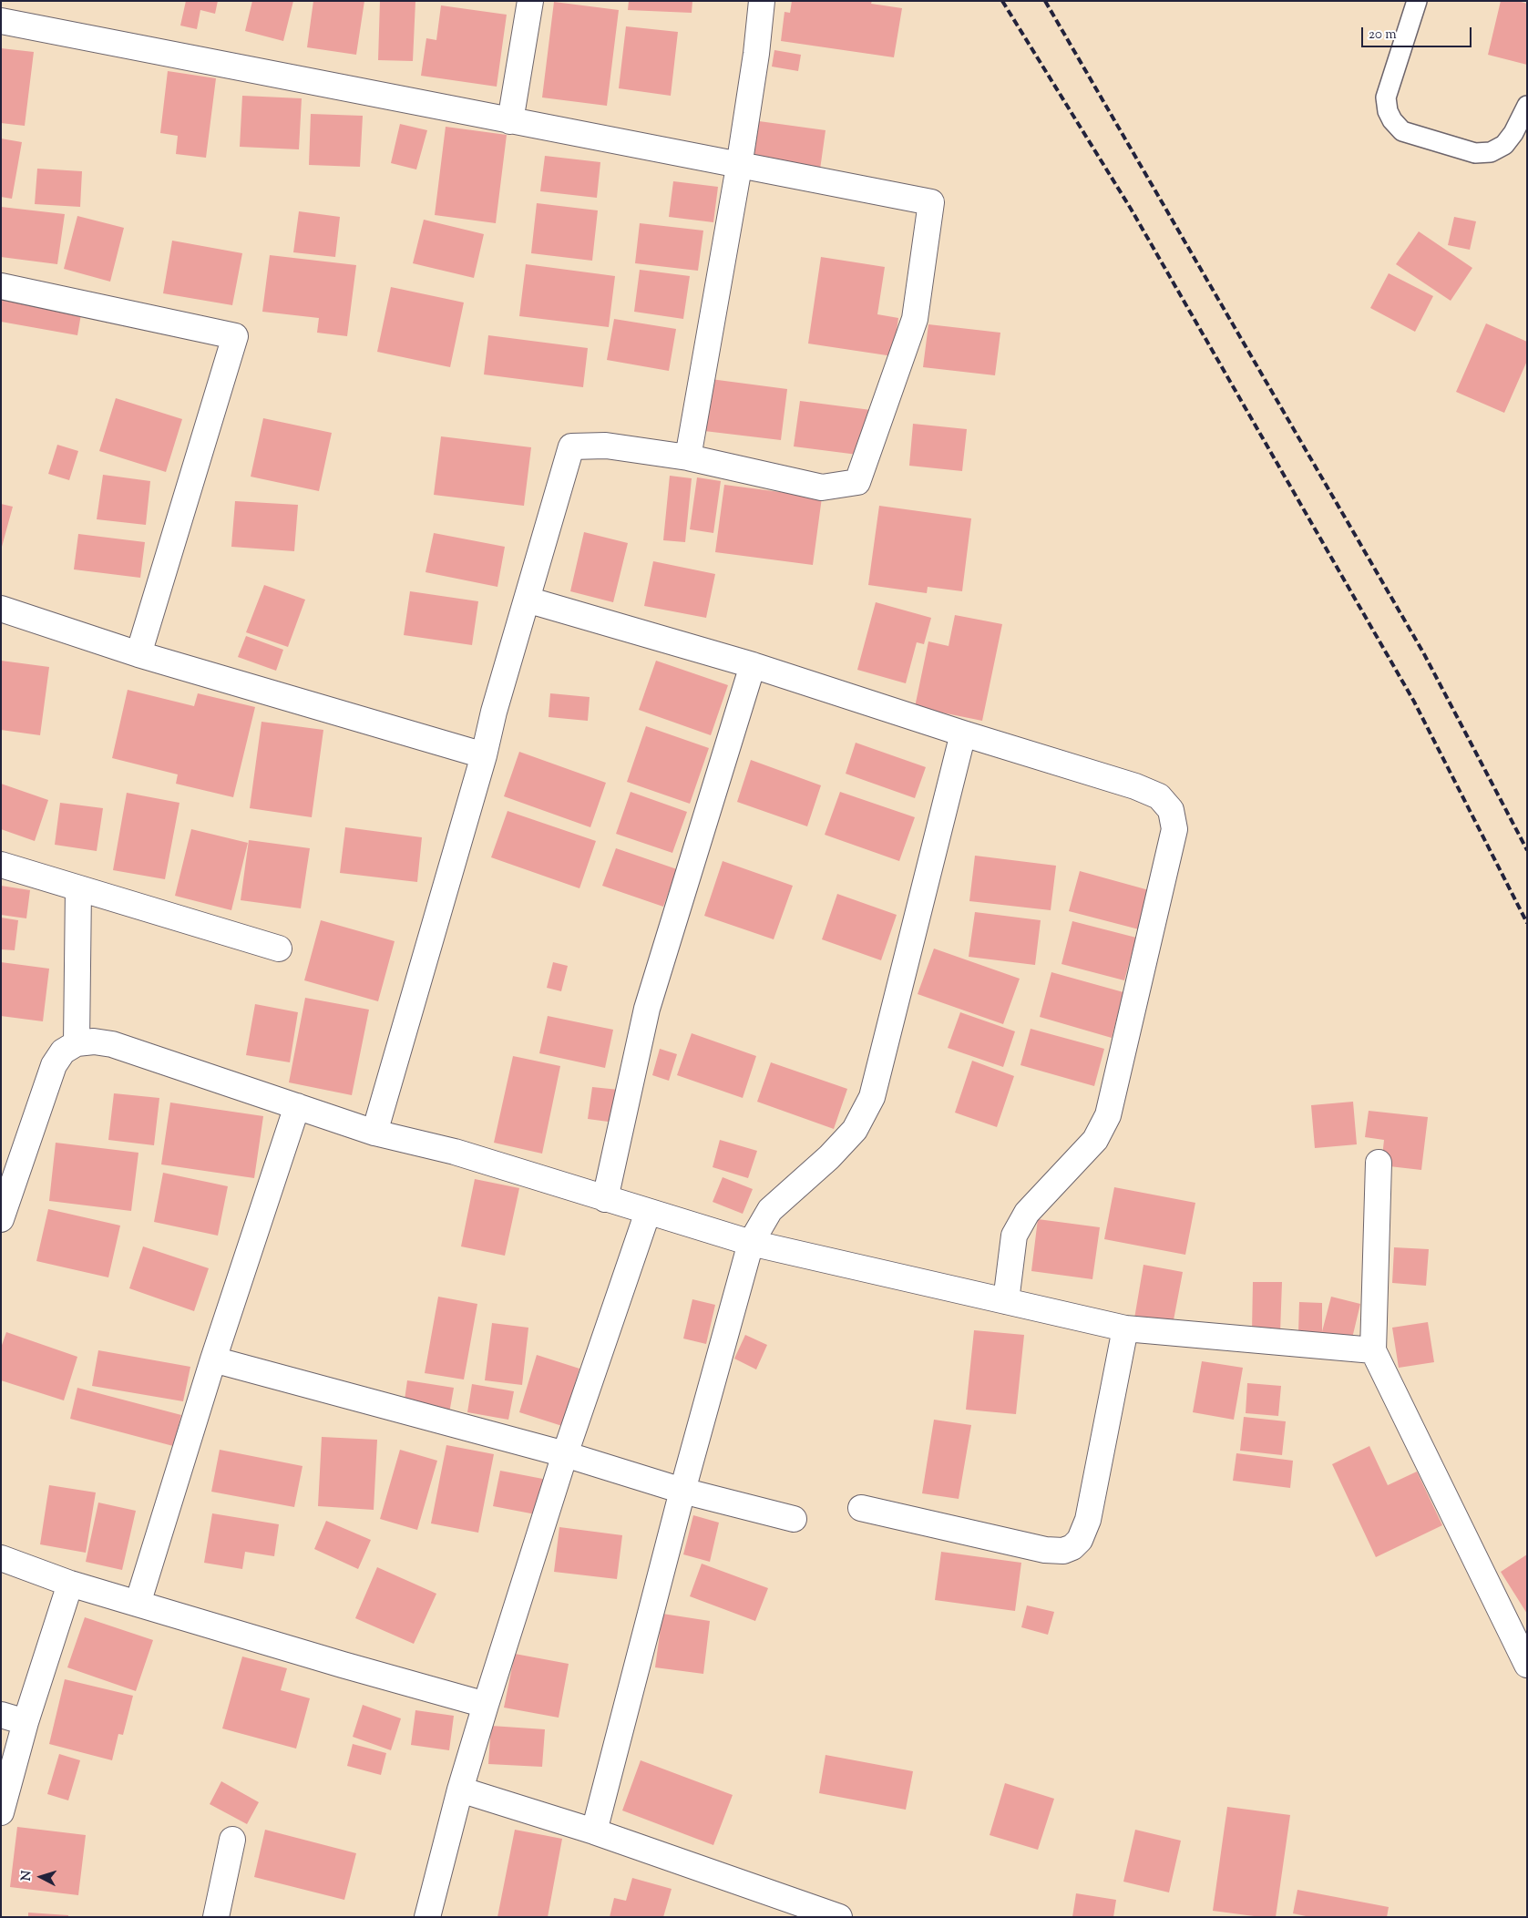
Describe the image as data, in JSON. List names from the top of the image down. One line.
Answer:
{"scale_bar":"20 m","north":"left"}
